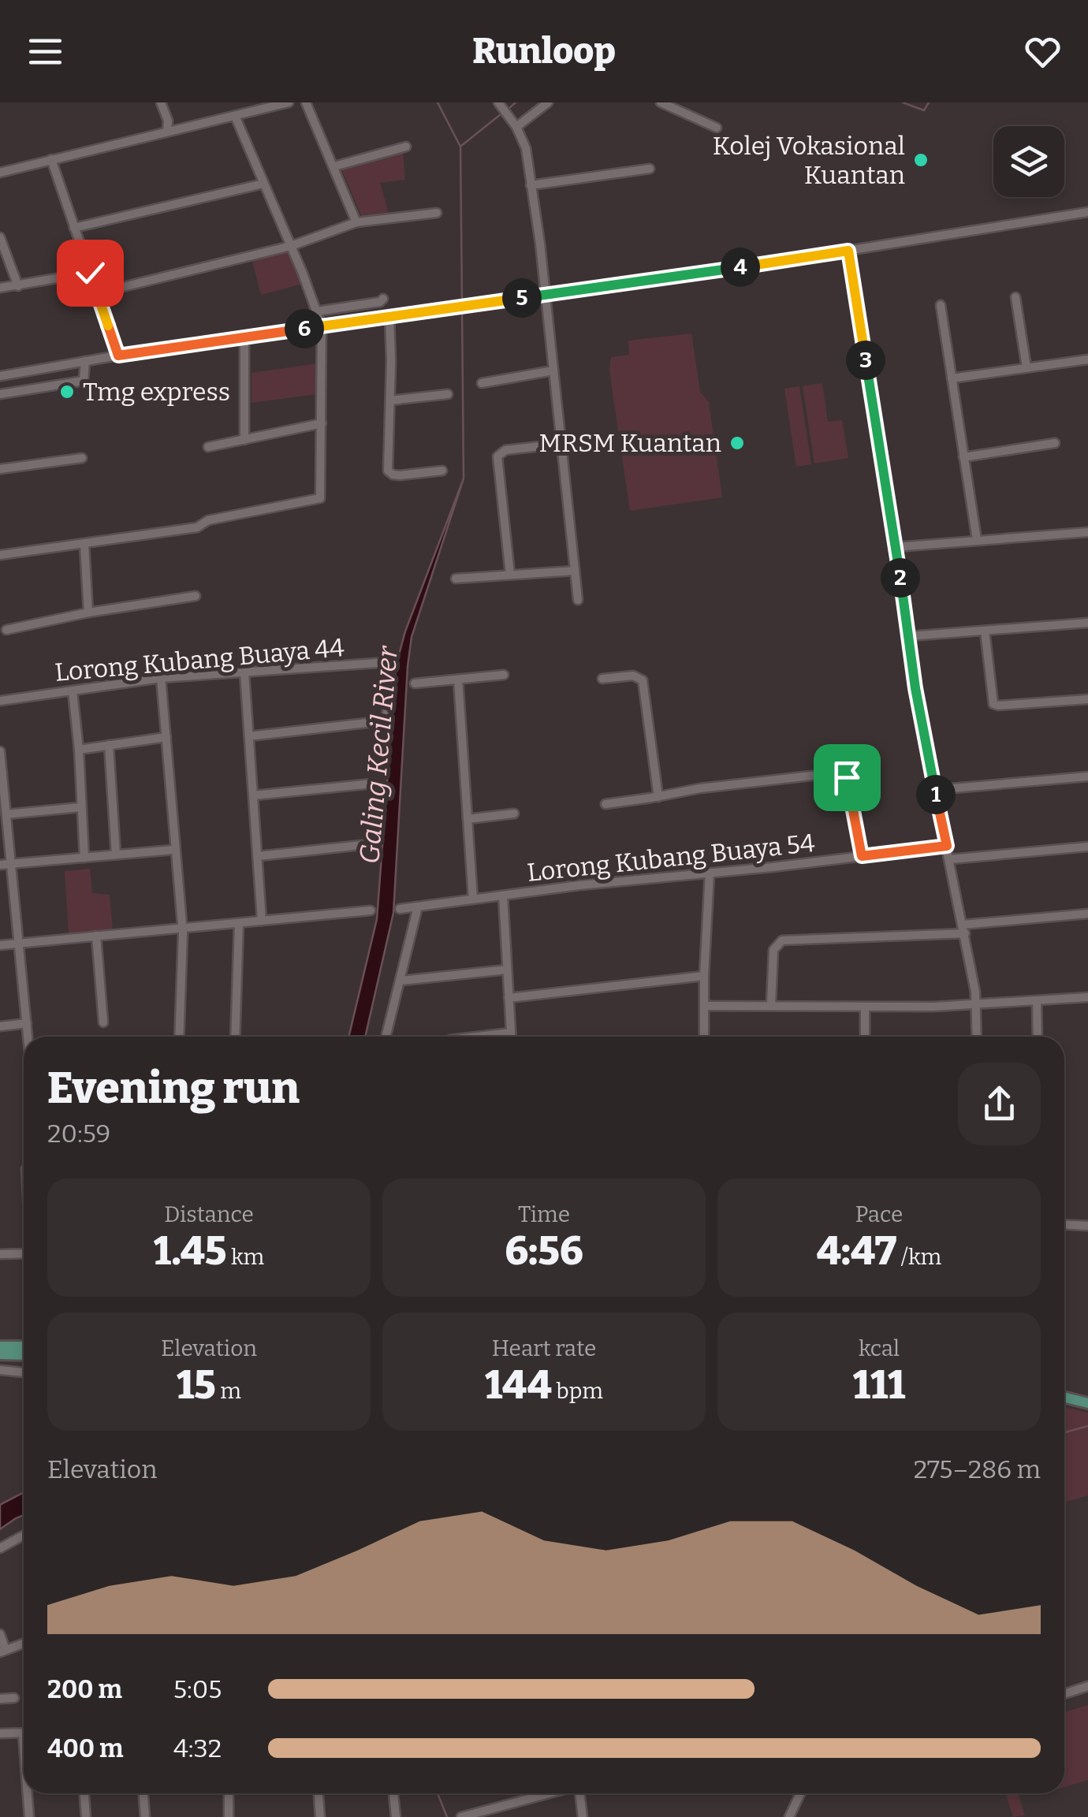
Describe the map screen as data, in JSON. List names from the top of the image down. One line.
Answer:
{"streets":{"street":["Lorong Kubang Buaya 44","Lorong Kubang Buaya 54"]},"water":["Galing Kecil River"],"places":["Kolej Vokasional Kuantan","Tmg express","MRSM Kuantan"],"page":{"header":"Runloop","pins":["4","5","6","3","2","1"],"heading":["Evening run","20:59"],"stats":[["Distance","1.45 km"],["Time","6:56"],["Pace","4:47 /km"],["Elevation","15 m"],["Heart rate","144 bpm"],["kcal","111"]],"chart":["Elevation","275–286 m"],"list":[{"name":"200 m","note":"5:05"},{"name":"400 m","note":"4:32"}]}}
